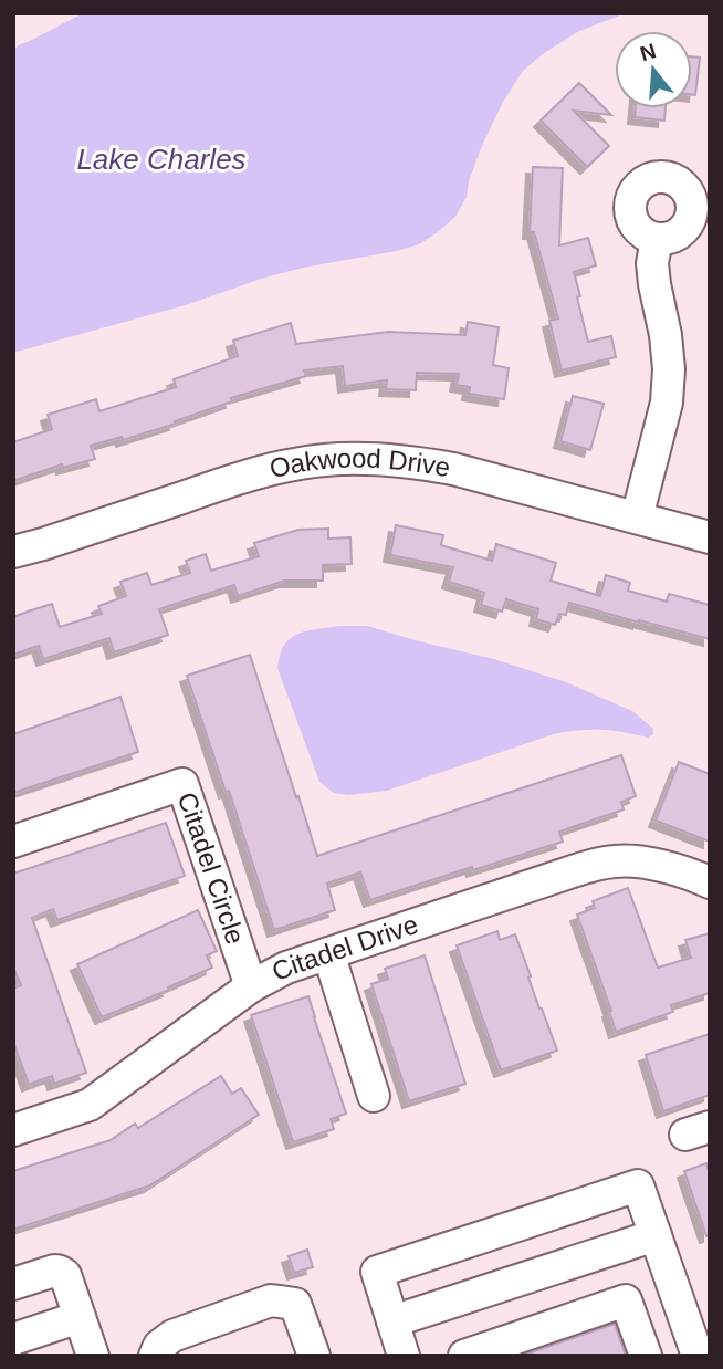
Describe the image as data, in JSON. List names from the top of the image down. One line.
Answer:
{"streets":{"street":["Oakwood Drive","Citadel Circle","Citadel Drive"]},"crossings":[["Citadel Circle","Citadel Drive"]],"water":["Lake Charles"],"north":"top"}
